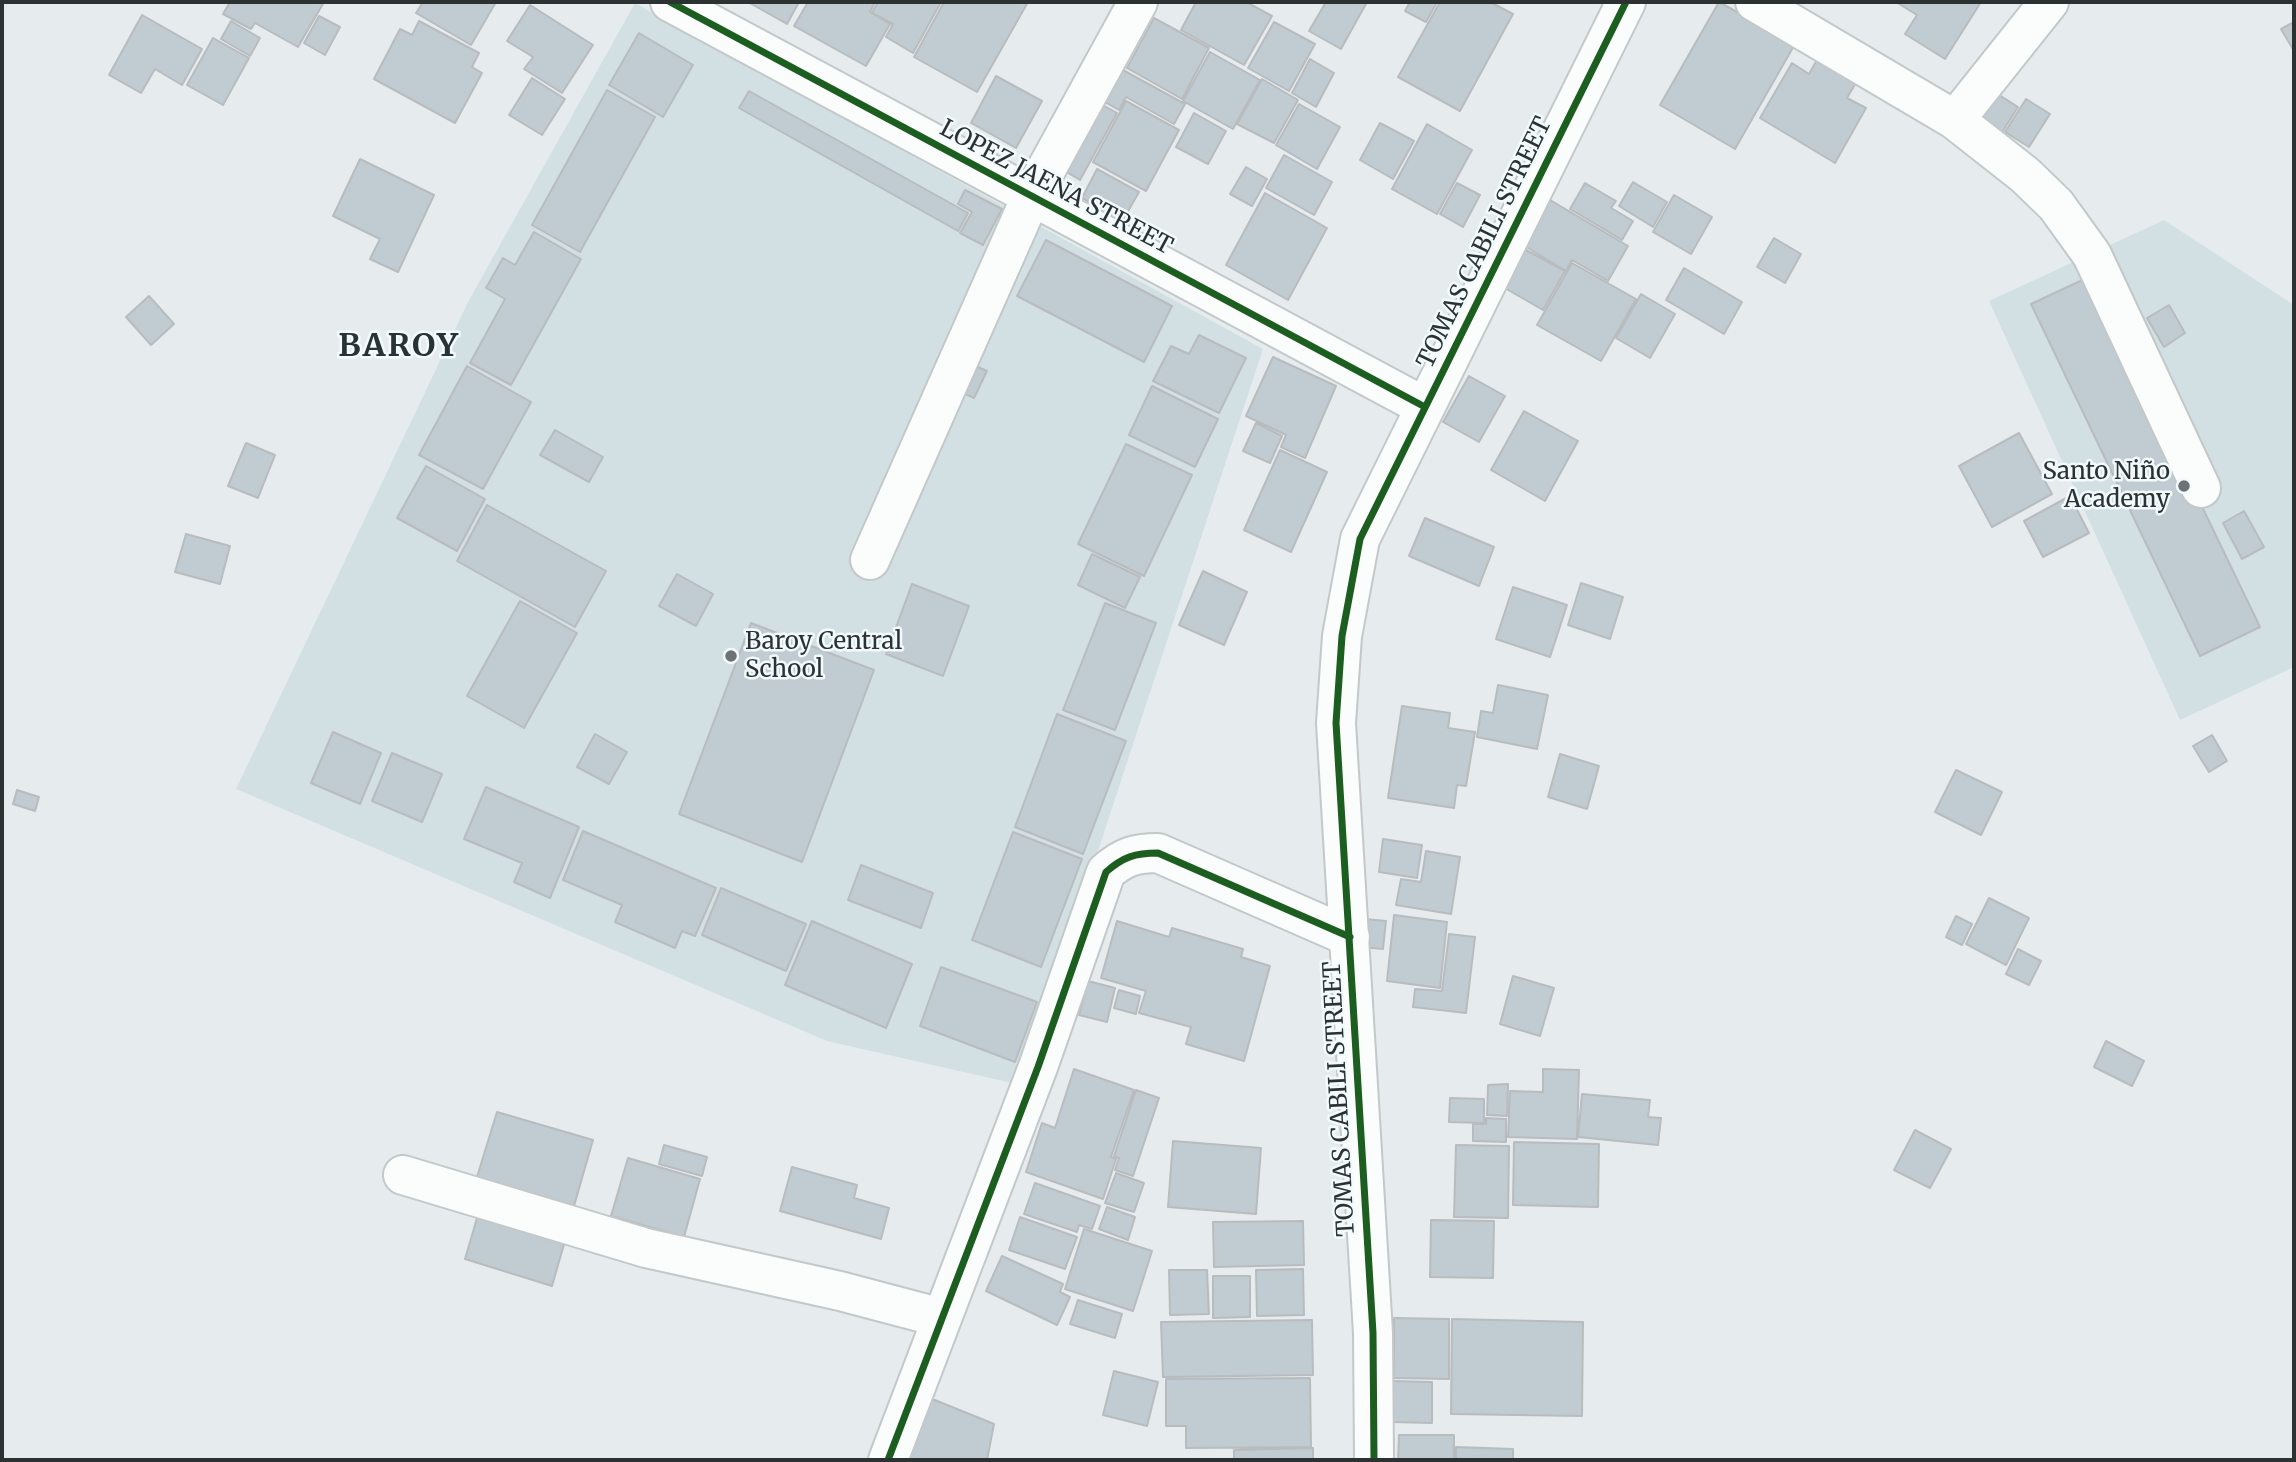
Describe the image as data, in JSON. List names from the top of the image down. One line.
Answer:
{"streets":{"street":["LOPEZ JAENA STREET","TOMAS CABILI STREET"]},"crossings":[["LOPEZ JAENA STREET","TOMAS CABILI STREET"]],"districts":["BAROY"],"places":["Santo Niño Academy","Baroy Central School"]}
